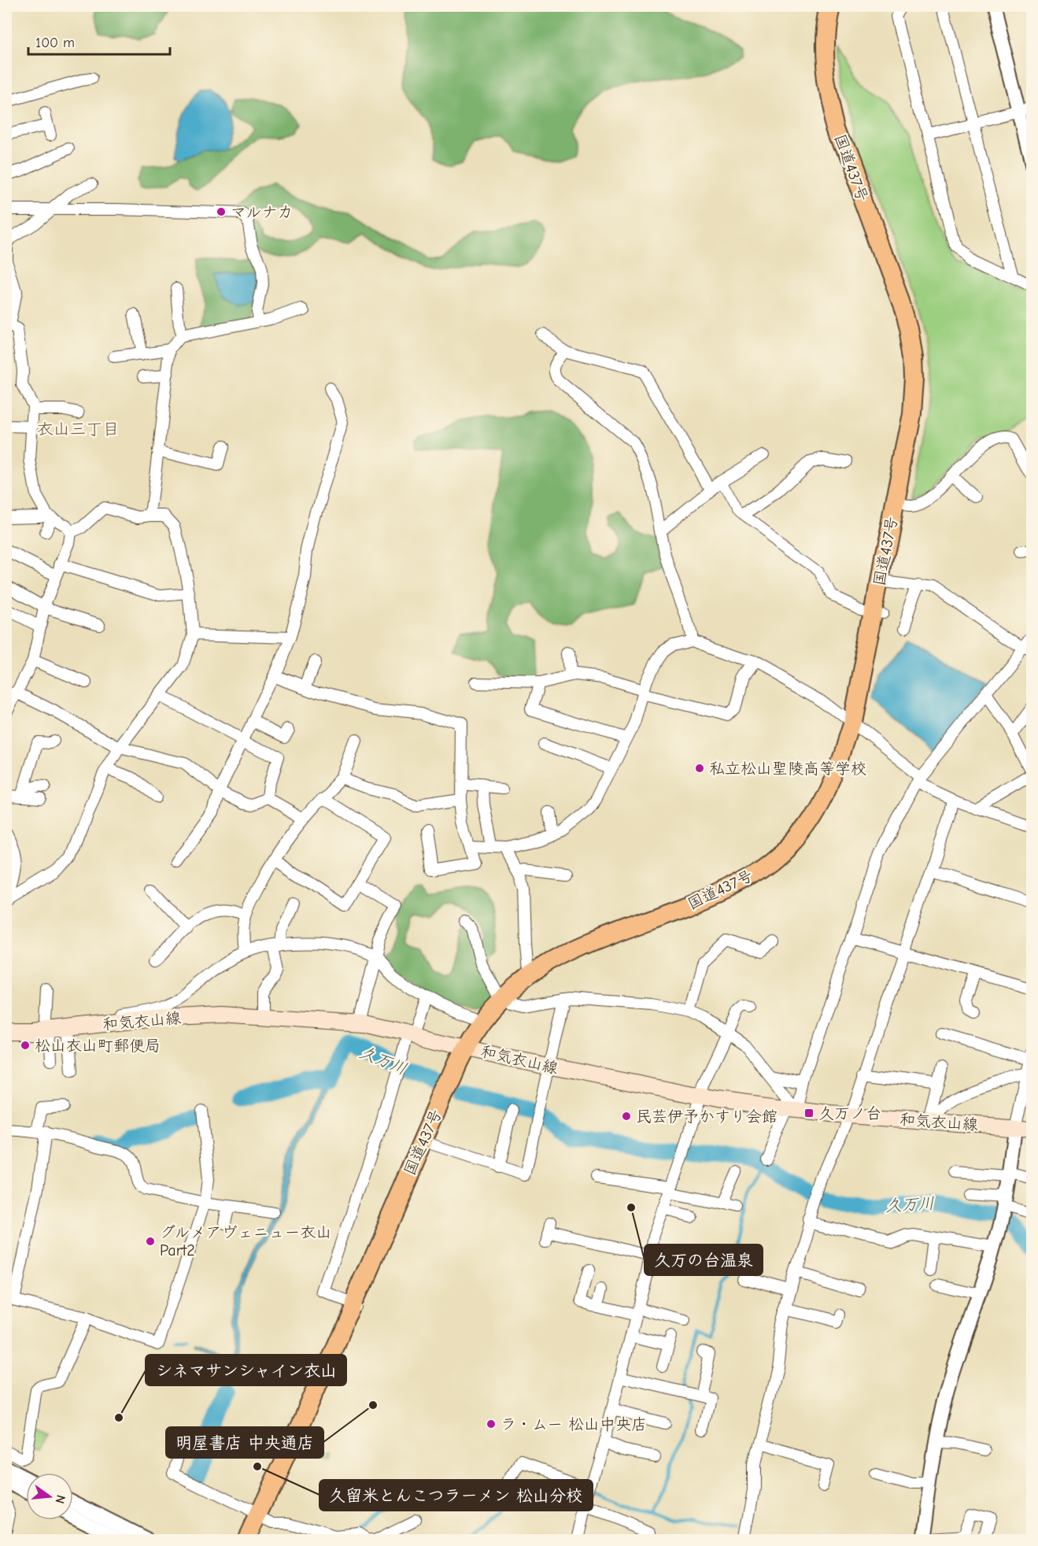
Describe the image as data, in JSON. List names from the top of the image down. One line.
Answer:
{"streets":{"highway":["国道437号"],"main road":["和気衣山線"]},"crossings":[["国道437号","和気衣山線"]],"districts":["衣山三丁目"],"water":["久万川"],"places":{"other":["マルナカ","私立松山聖陵高等学校","松山衣山町郵便局","民芸伊予かすり会館","久万の台温泉","グルメアヴェニュー衣山 Part2","明屋書店 中央通店","シネマサンシャイン衣山","ラ・ムー 松山中央店","久留米とんこつラーメン 松山分校"],"transit":["久万ノ台"]},"scale_bar":"100 m","north":"right"}
